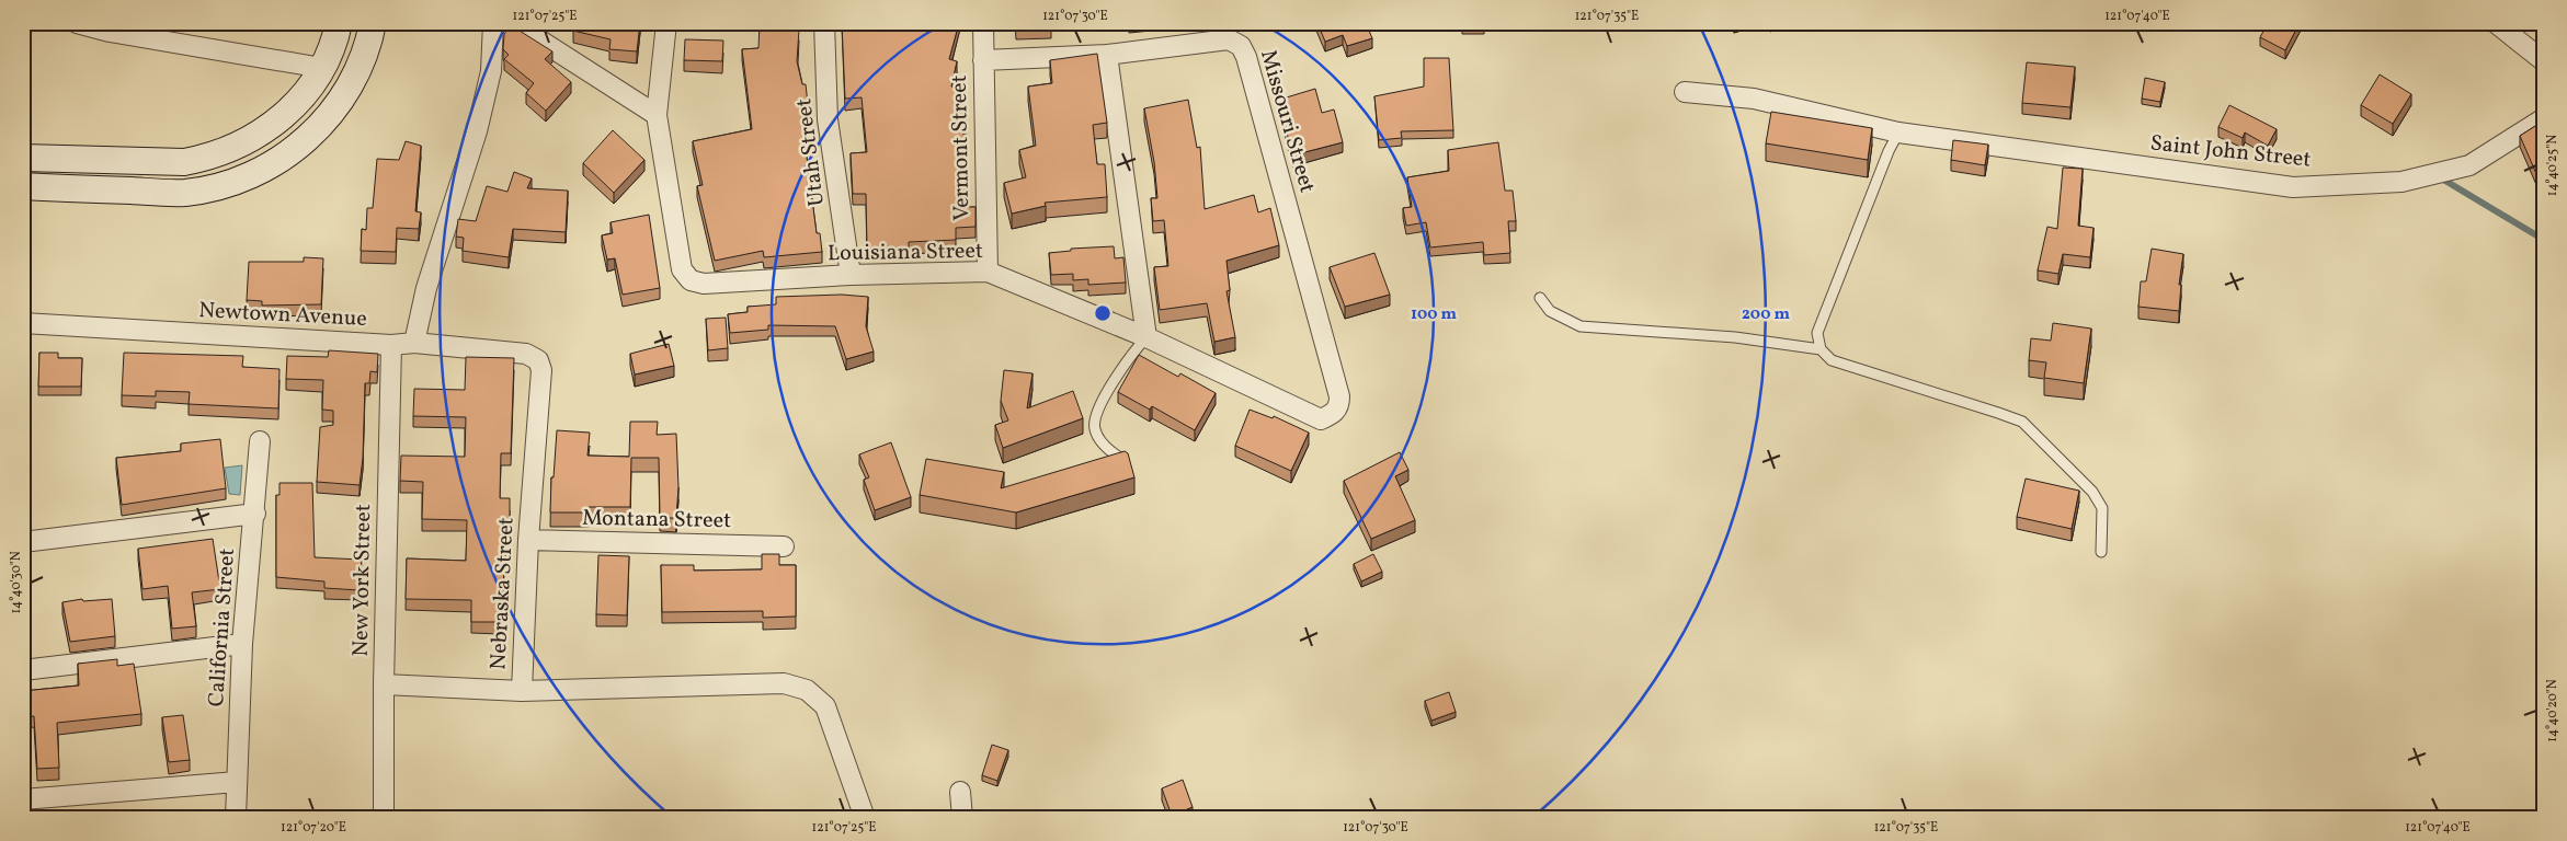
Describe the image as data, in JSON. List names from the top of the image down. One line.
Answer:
{"streets":{"street":["Missouri Street","Vermont Street","Utah Street","Saint John Street","Louisiana Street","Newtown Avenue","Montana Street","New York Street","Nebraska Street","California Street"]},"crossings":[["Missouri Street","Vermont Street"],["Missouri Street","Louisiana Street"],["Vermont Street","Louisiana Street"],["Utah Street","Louisiana Street"],["Newtown Avenue","New York Street"],["Newtown Avenue","Nebraska Street"],["Montana Street","Nebraska Street"],["New York Street","Nebraska Street"]],"coordinates":["121°07'25\"E","121°07'30\"E","121°07'35\"E","121°07'40\"E","14°40'25\"N","14°40'30\"N","14°40'20\"N","121°07'20\"E"],"rings":["100 m","200 m"]}
